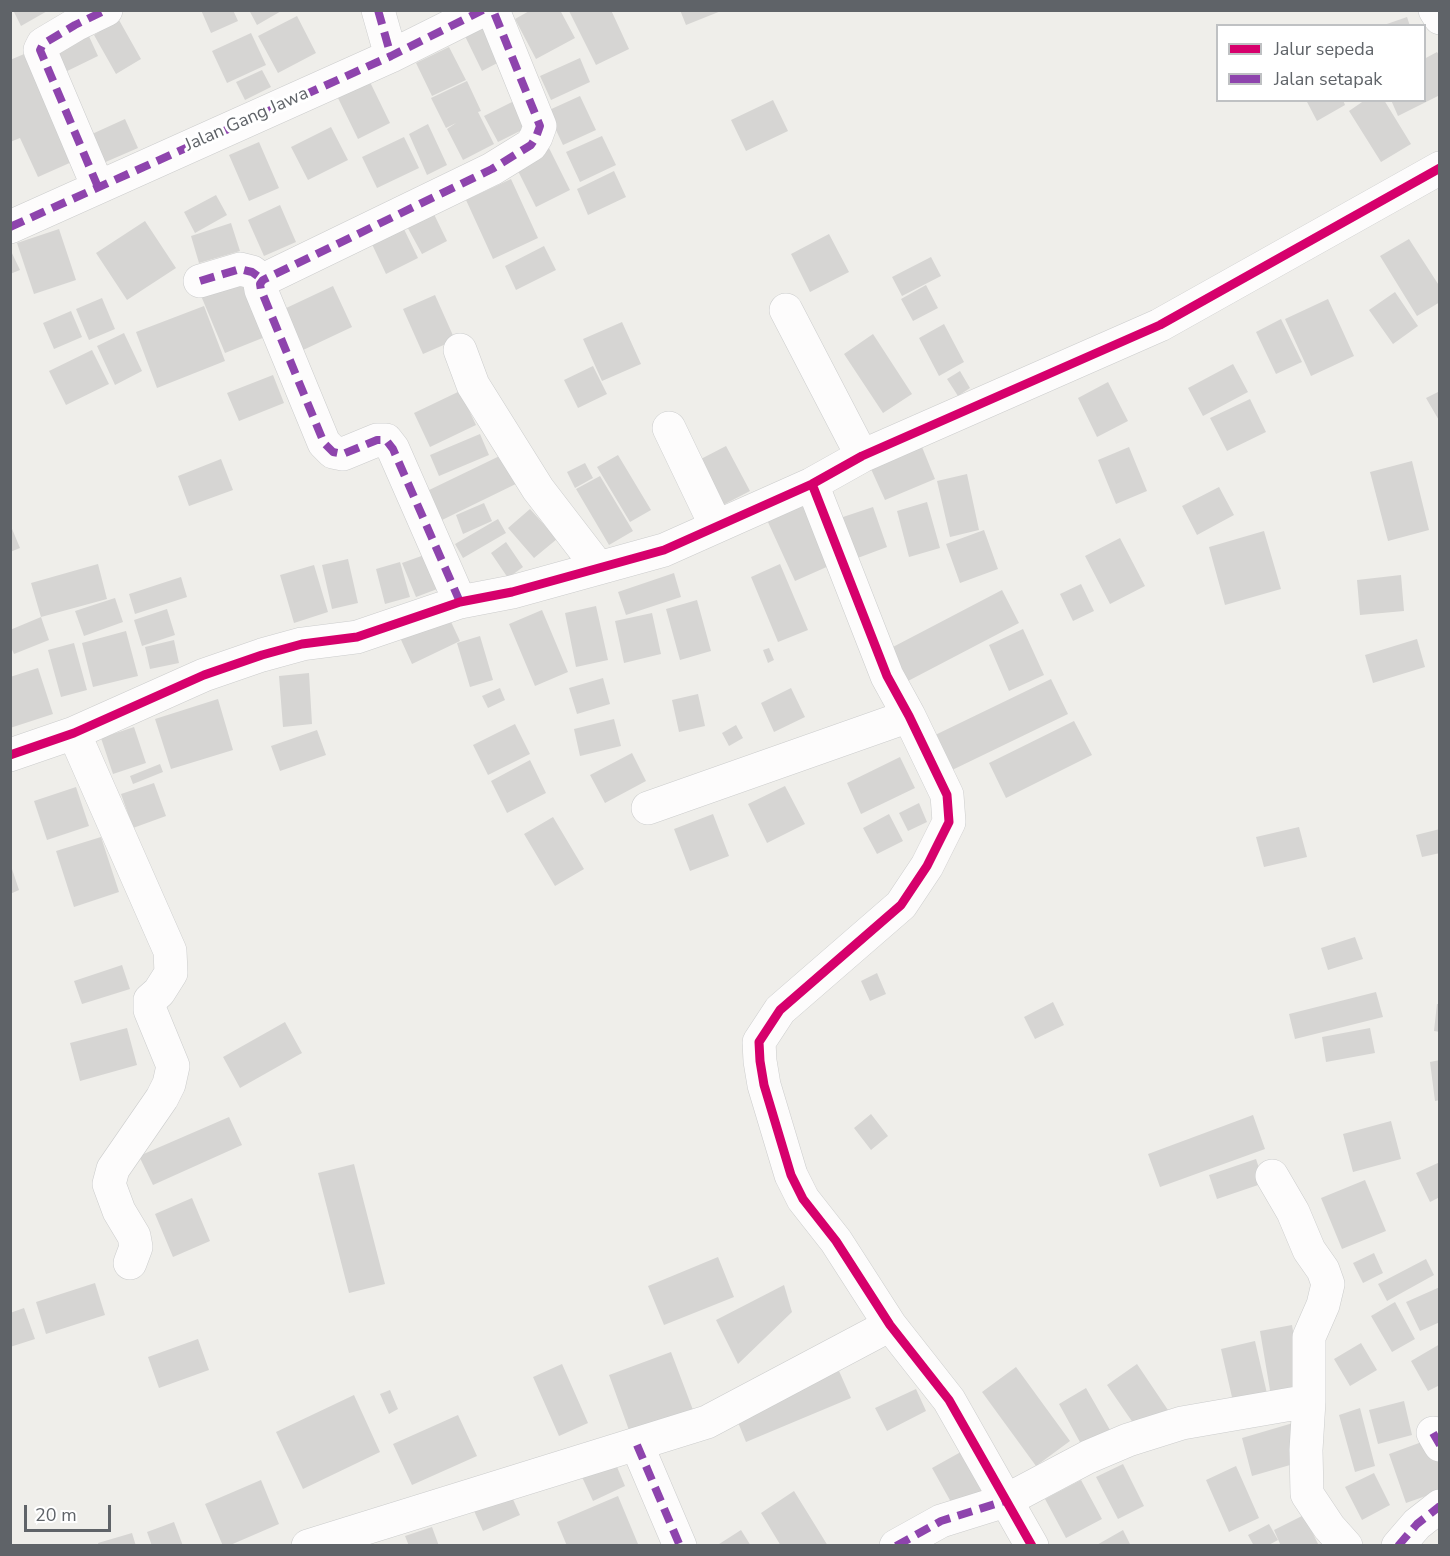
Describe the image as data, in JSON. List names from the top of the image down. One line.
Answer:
{"streets":{"street":["Jalan Gang Jawa"]},"legend":["Jalur sepeda","Jalan setapak"],"scale_bar":"20 m"}
